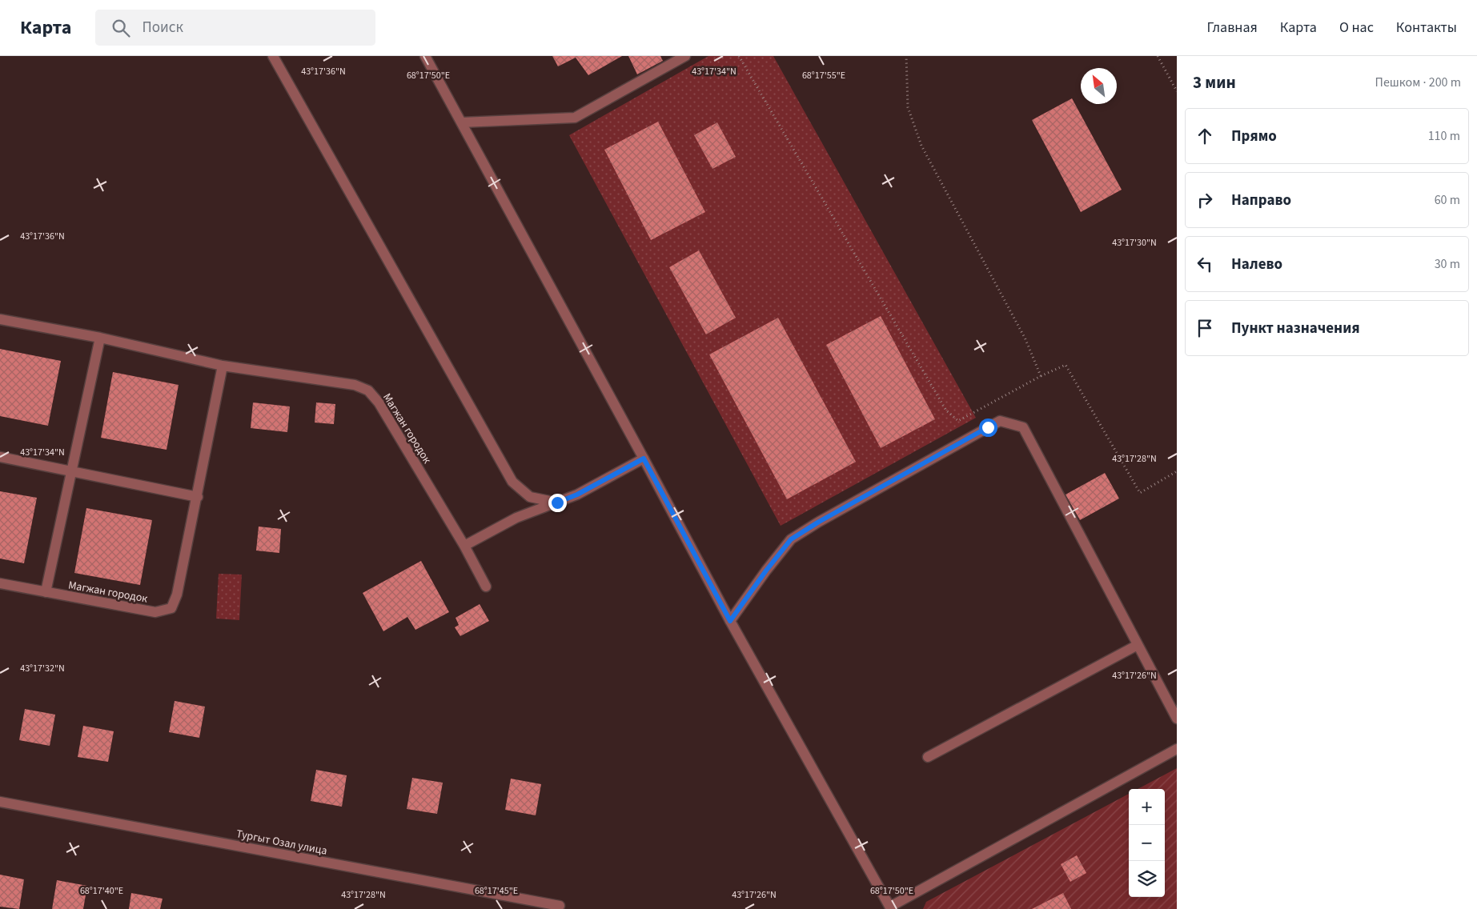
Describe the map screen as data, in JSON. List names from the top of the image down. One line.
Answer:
{"streets":{"street":["Магжан городок","Тургыт Озал улица"]},"north":"top left","page":{"header":"Карта","search":"Поиск","nav":["Главная","Карта","О нас","Контакты"],"heading":["3 мин","Пешком · 200 m"],"list":[["Прямо","110 m"],["Направо","60 m"],["Налево","30 m"],"Пункт назначения"],"map_buttons":["+","−"]},"coordinates":["43°17'36\"N","43°17'34\"N","68°17'50\"E","68°17'55\"E","43°17'30\"N","43°17'28\"N","43°17'32\"N","43°17'26\"N","68°17'40\"E","68°17'45\"E"]}
